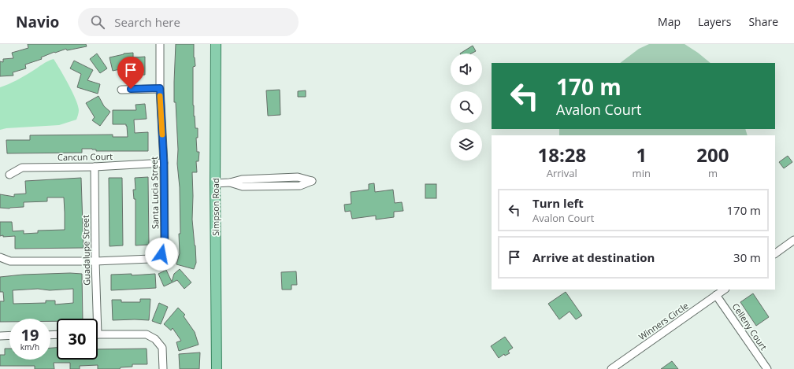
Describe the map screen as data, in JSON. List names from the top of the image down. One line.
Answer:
{"streets":{"main road":["Simpson Road"],"street":["Cancun Court","Santa Lucia Street","Guadalupe Street","Winners Circle","Celleny Court"]},"crossings":[["Cancun Court","Santa Lucia Street"],["Cancun Court","Guadalupe Street"],["Santa Lucia Street","Guadalupe Street"],["Winners Circle","Celleny Court"]],"page":{"header":"Navio","search":"Search here","nav":["Map","Layers","Share"],"turn":["170 m","Avalon Court"],"eta":["18:28","Arrival","1","min","200","m"],"list":[{"name":"Turn left","note":"Avalon Court","value":"170 m"},{"name":"Arrive at destination","value":"30 m"}],"speed":"19 km/h","limit":"30"}}
